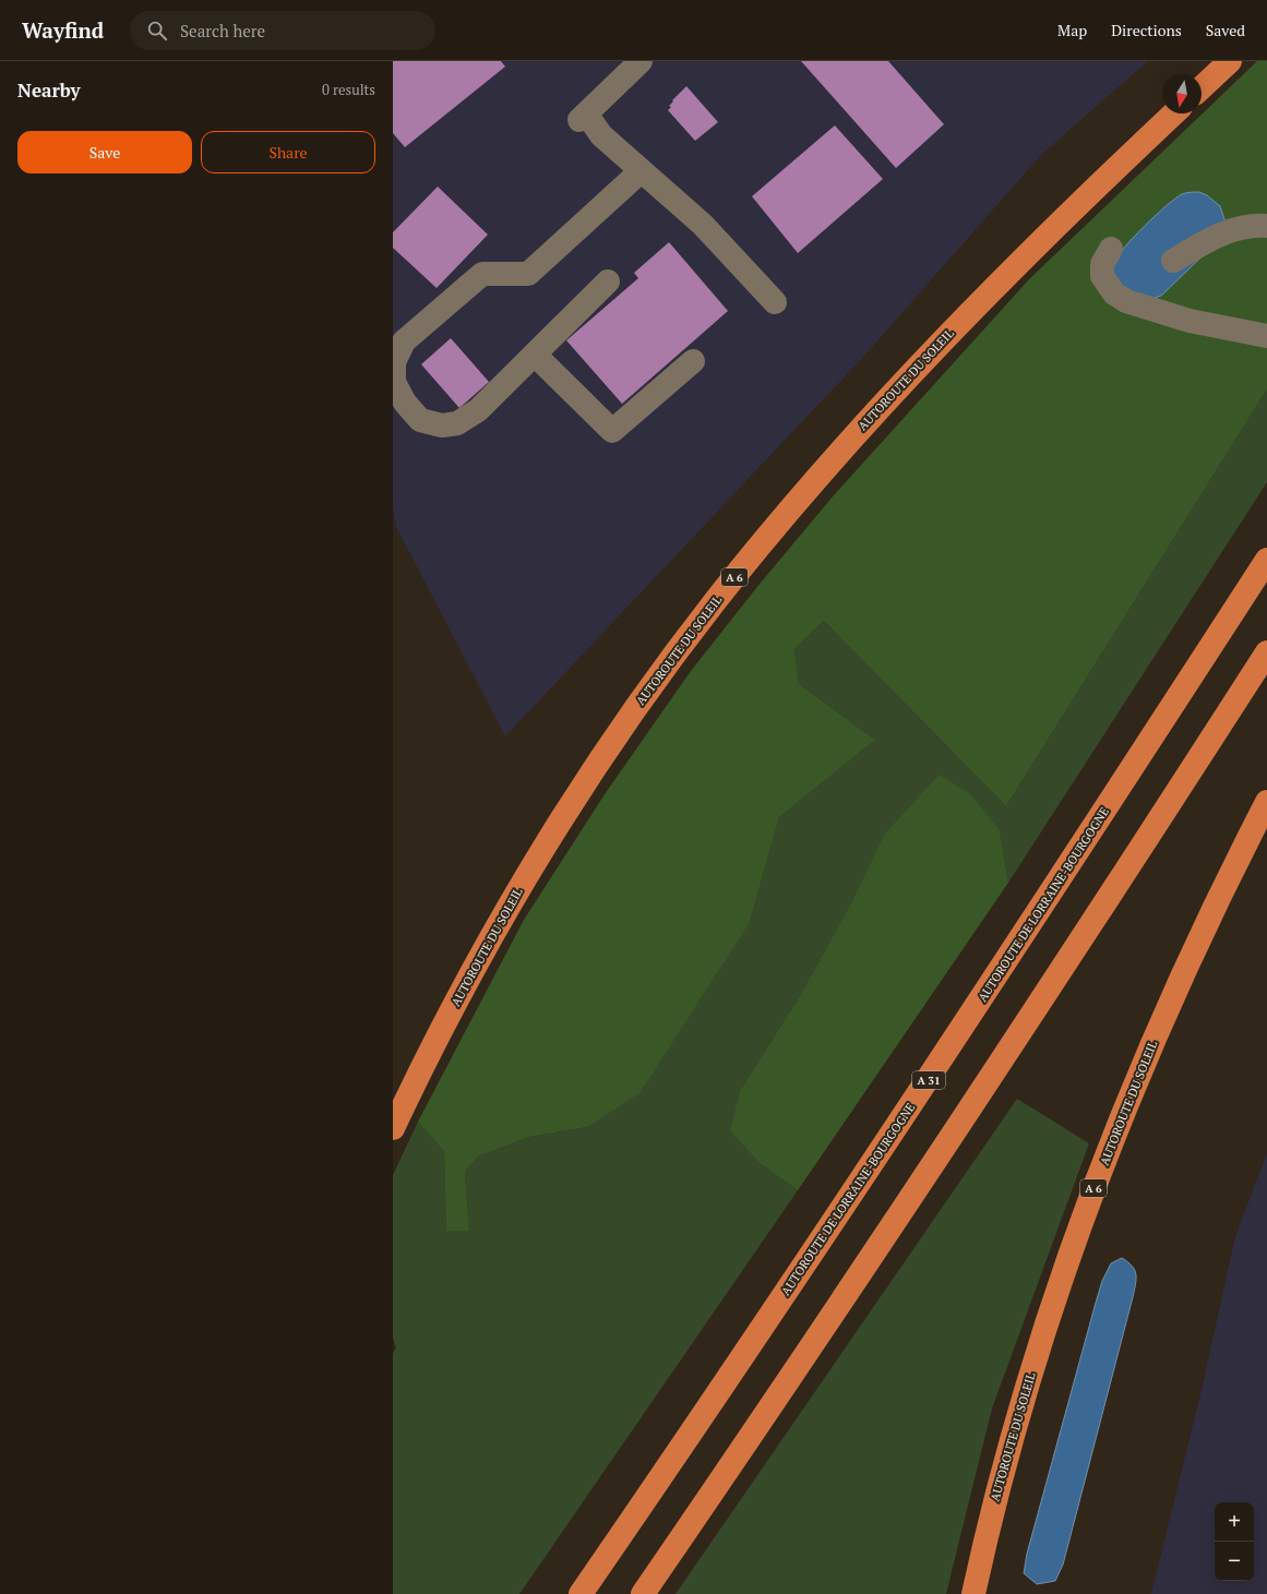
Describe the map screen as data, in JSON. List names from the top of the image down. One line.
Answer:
{"streets":{"highway":["AUTOROUTE DU SOLEIL","A 6","AUTOROUTE DE LORRAINE-BOURGOGNE","A 31"]},"north":"bottom","page":{"header":"Wayfind","search":"Search here","nav":["Map","Directions","Saved"],"heading":["Nearby","0 results"],"buttons":["Save","Share"],"map_buttons":["+","−"]}}
